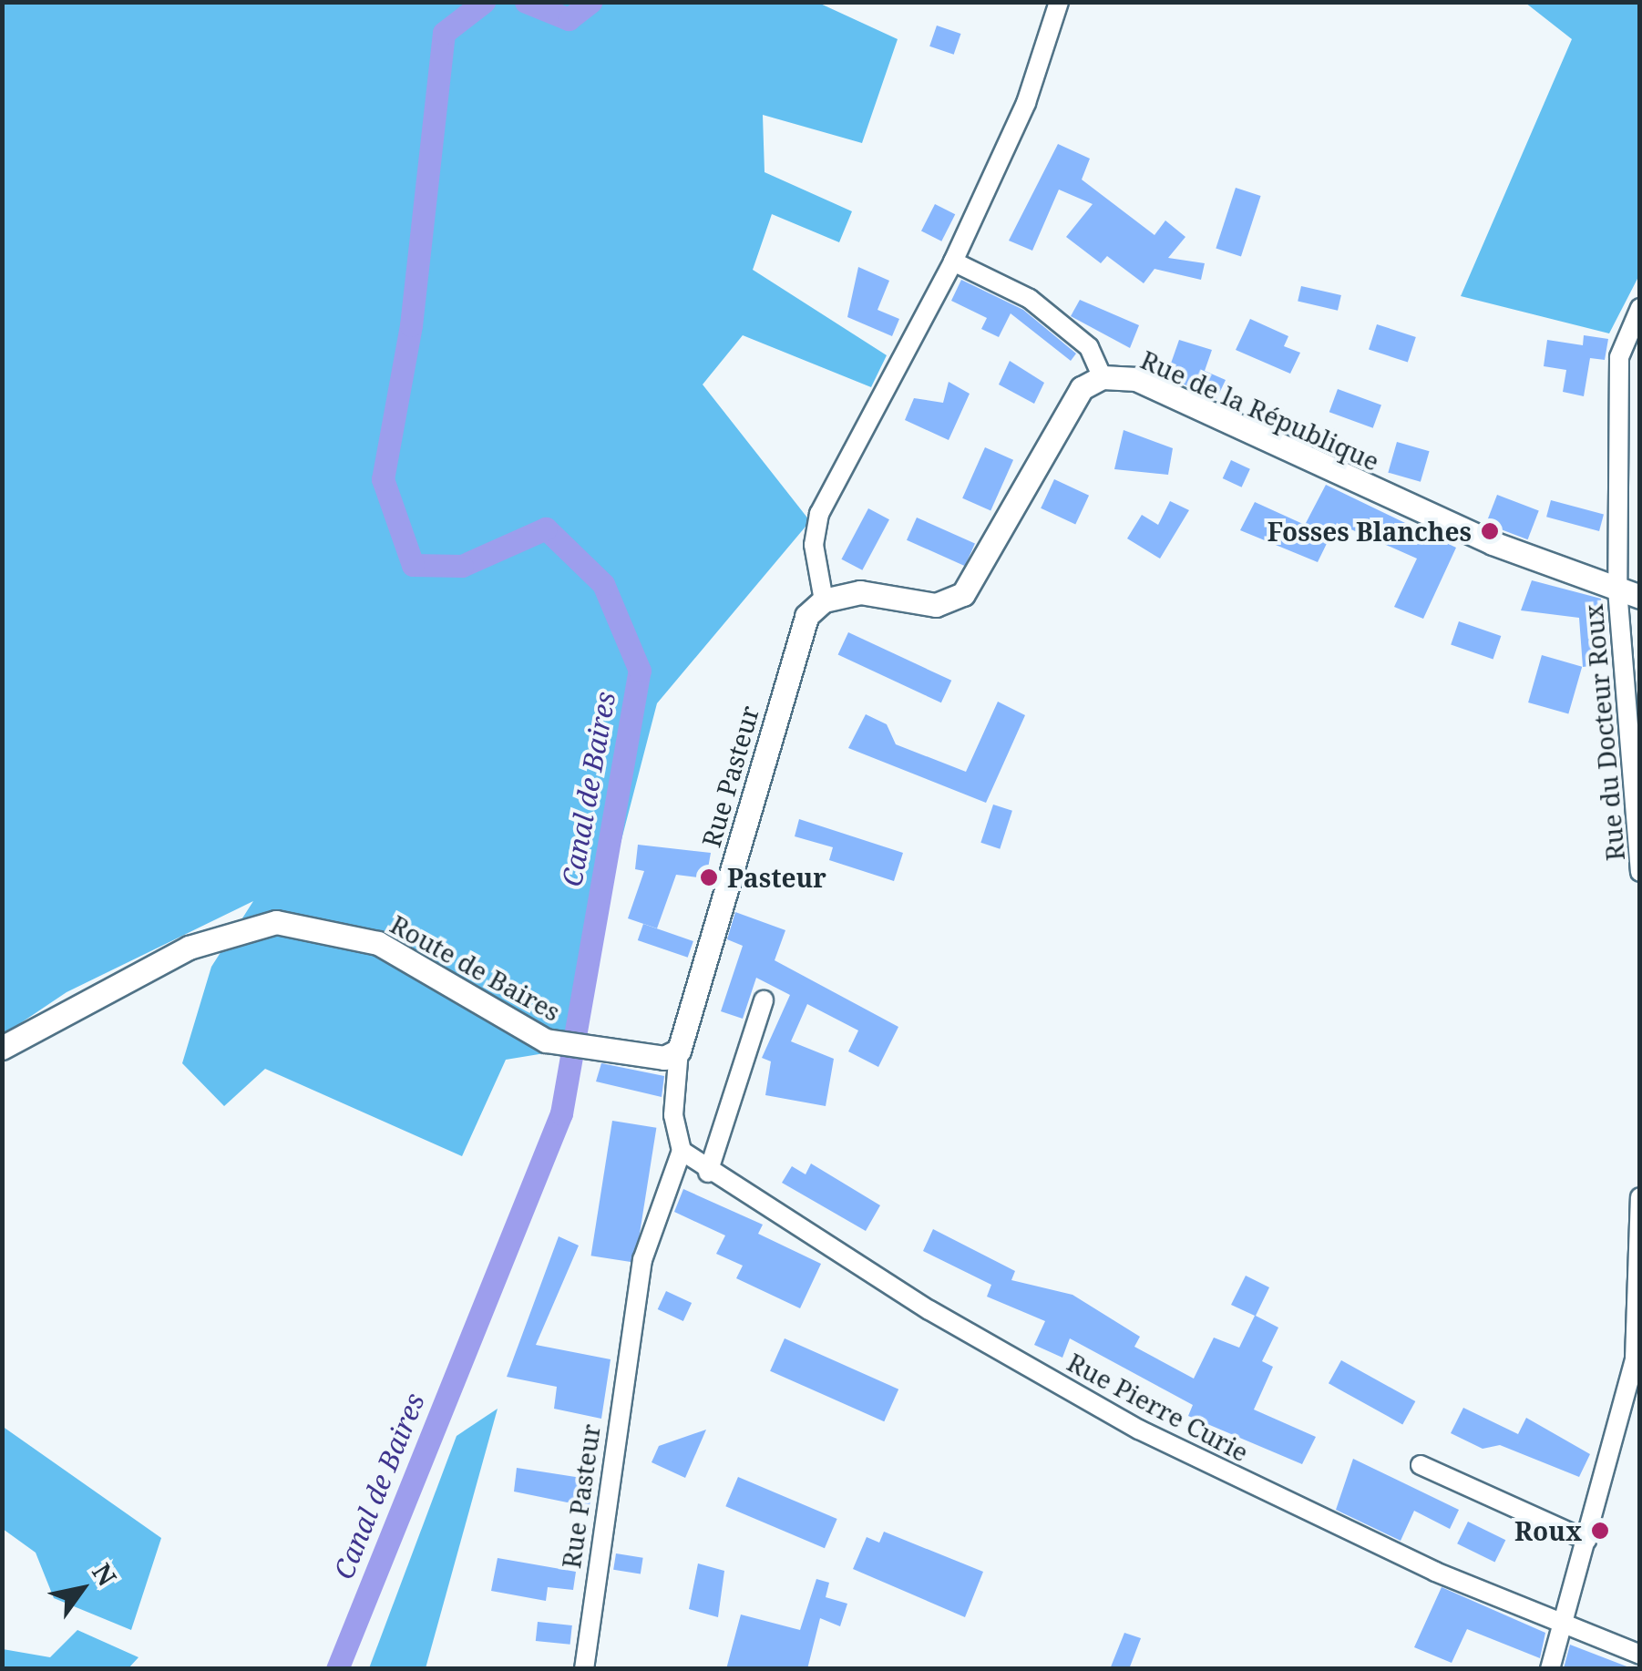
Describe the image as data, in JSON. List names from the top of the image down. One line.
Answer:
{"streets":{"street":["Rue de la République","Rue du Docteur Roux","Rue Pasteur","Route de Baires","Rue Pierre Curie"]},"crossings":[["Rue de la République","Rue du Docteur Roux"],["Rue de la République","Rue Pasteur"],["Rue Pasteur","Route de Baires"],["Rue Pasteur","Rue Pierre Curie"]],"water":["Canal de Baires"],"places":["Fosses Blanches","Pasteur","Roux"],"north":"top right"}
